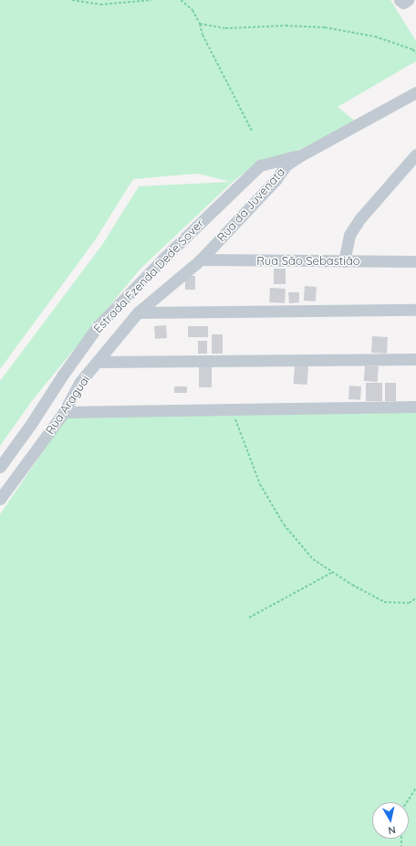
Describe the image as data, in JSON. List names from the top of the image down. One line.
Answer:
{"streets":{"street":["Rua da Juvenata","Rua São Sebastião","Estrada Fzenda Dede Sover","Rua Araguai"]},"crossings":[["Rua da Juvenata","Rua São Sebastião"],["Rua da Juvenata","Estrada Fzenda Dede Sover"],["Rua da Juvenata","Rua Araguai"]],"north":"bottom"}
